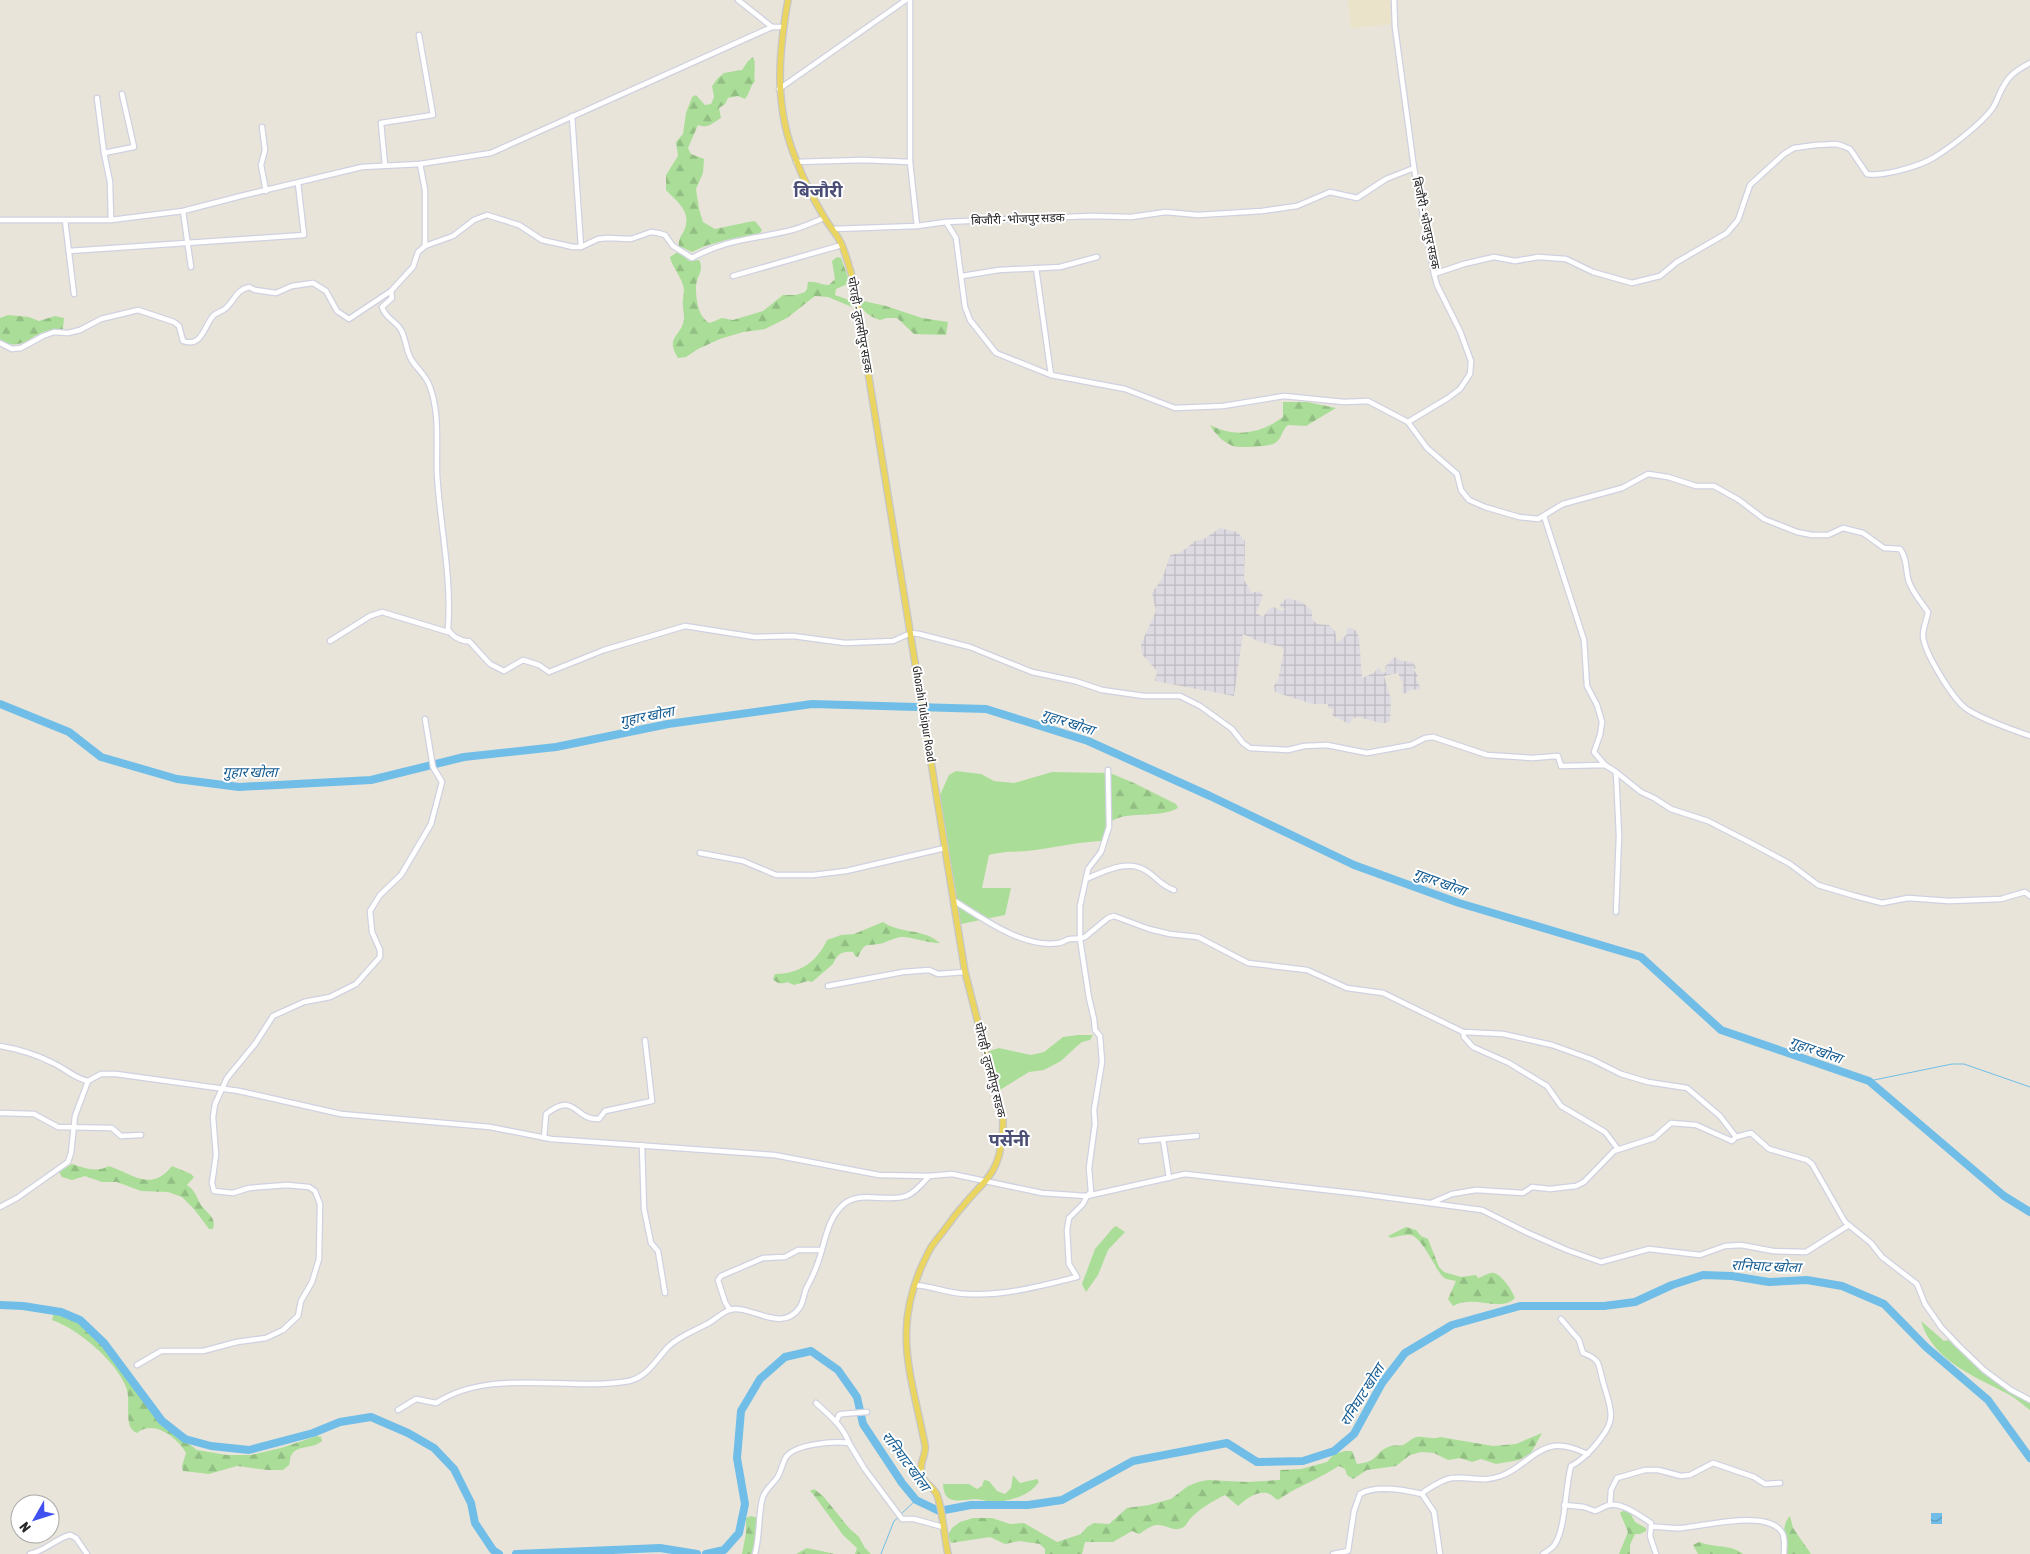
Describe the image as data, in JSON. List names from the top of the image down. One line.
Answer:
{"streets":{"main road":["घोराही - तुलसीपुर सडक","Ghorahi Tulsipur Road"],"street":["बिजौरी - भोजपुर सडक"]},"crossings":[["बिजौरी - भोजपुर सडक","घोराही - तुलसीपुर सडक"],["घोराही - तुलसीपुर सडक","Ghorahi Tulsipur Road"]],"districts":["बिजौरी","पर्सेनी"],"water":["गुहार खोला","रानिघाट खोला"],"north":"bottom left"}
